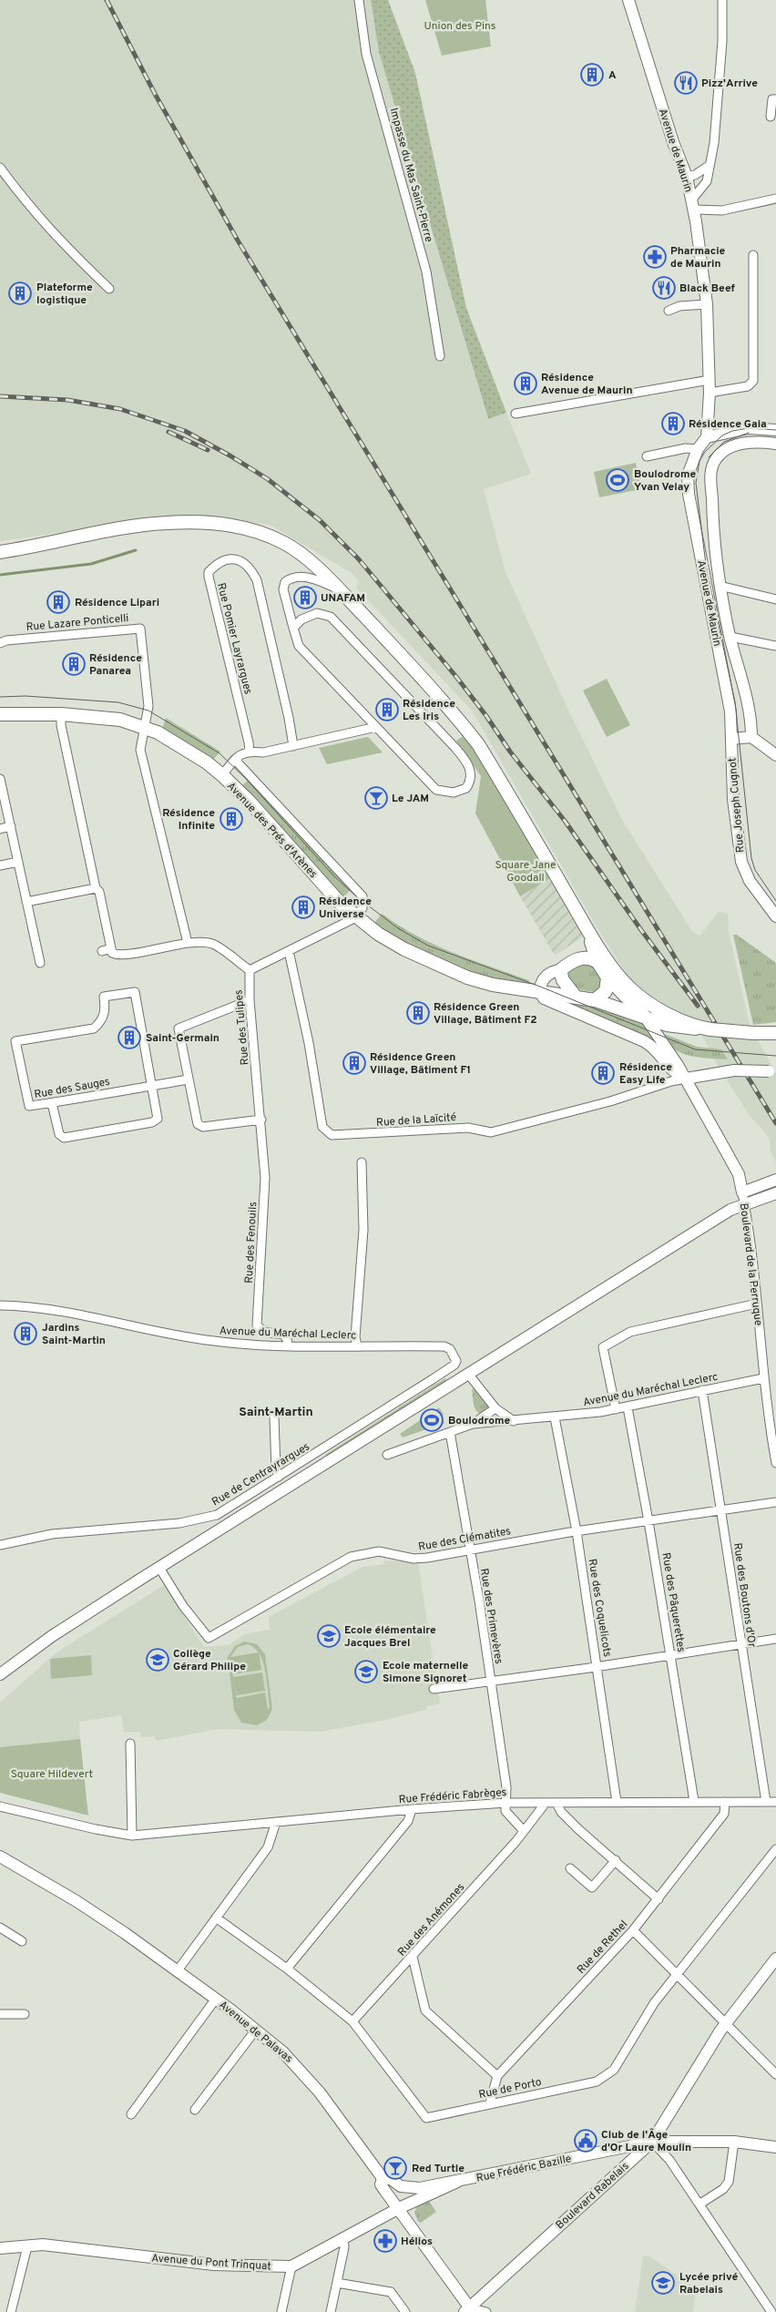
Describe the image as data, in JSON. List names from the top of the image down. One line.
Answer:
{"streets":{"main road":["Avenue des Prés d'Arènes"],"street":["Avenue de Maurin","Impasse du Mas Saint-Pierre","Rue Lazare Ponticelli","Rue Pomier Layrargues","Rue Joseph Cugnot","Rue des Tulipes","Rue des Sauges","Rue de la Laïcité","Rue des Fenouils","Boulevard de la Perruque","Avenue du Maréchal Leclerc","Rue de Centrayrargues","Rue des Clématites","Rue des Boutons d'Or","Rue des Pâquerettes","Rue des Coquelicots","Rue des Primevères","Rue Frédéric Fabrèges","Rue des Anémones","Rue de Rethel","Avenue de Palavas","Rue de Porto","Rue Frédéric Bazille","Boulevard Rabelais","Avenue du Pont Trinquat"]},"crossings":[["Avenue de Maurin","Rue Joseph Cugnot"],["Rue Lazare Ponticelli","Avenue des Prés d'Arènes"],["Avenue des Prés d'Arènes","Boulevard de la Perruque"],["Rue des Tulipes","Rue des Fenouils"],["Rue de la Laïcité","Boulevard de la Perruque"],["Rue des Fenouils","Avenue du Maréchal Leclerc"],["Boulevard de la Perruque","Avenue du Maréchal Leclerc"],["Avenue du Maréchal Leclerc","Rue de Centrayrargues"],["Avenue du Maréchal Leclerc","Rue des Boutons d'Or"],["Avenue du Maréchal Leclerc","Rue des Pâquerettes"],["Avenue du Maréchal Leclerc","Rue des Coquelicots"],["Avenue du Maréchal Leclerc","Rue des Primevères"],["Rue des Clématites","Rue des Boutons d'Or"],["Rue des Clématites","Rue des Pâquerettes"],["Rue des Clématites","Rue des Coquelicots"],["Rue des Clématites","Rue des Primevères"],["Rue des Boutons d'Or","Rue Frédéric Fabrèges"],["Rue des Pâquerettes","Rue Frédéric Fabrèges"],["Rue des Coquelicots","Rue Frédéric Fabrèges"],["Rue des Primevères","Rue Frédéric Fabrèges"],["Rue Frédéric Fabrèges","Rue des Anémones"],["Rue Frédéric Fabrèges","Rue de Rethel"],["Rue des Anémones","Rue de Porto"],["Rue de Rethel","Rue de Porto"],["Avenue de Palavas","Rue Frédéric Bazille"],["Avenue de Palavas","Boulevard Rabelais"],["Avenue de Palavas","Avenue du Pont Trinquat"],["Rue Frédéric Bazille","Boulevard Rabelais"],["Rue Frédéric Bazille","Avenue du Pont Trinquat"]],"districts":["Saint-Martin"],"parks":["Union des Pins","Square Jane Goodall","Square Hildevert"],"places":{"building":["A","Plateforme logistique","Résidence Avenue de Maurin","Résidence Gaia","UNAFAM","Résidence Lipari","Résidence Panarea","Résidence Les Iris","Résidence Infinite","Résidence Universe","Résidence Green Village, Bâtiment F2","Saint-Germain","Résidence Green Village, Bâtiment F1","Résidence Easy Life","Jardins Saint-Martin"],"restaurant":["Pizz'Arrive","Black Beef"],"pharmacy":["Pharmacie de Maurin","Hélios"],"sports":["Boulodrome Yvan Velay","Boulodrome"],"bar":["Le JAM","Red Turtle"],"school or university":["Ecole élémentaire Jacques Brel","Collège Gérard Philipe","Ecole maternelle Simone Signoret","Lycée privé Rabelais"],"public building":["Club de l'Âge d'Or Laure Moulin"]}}
